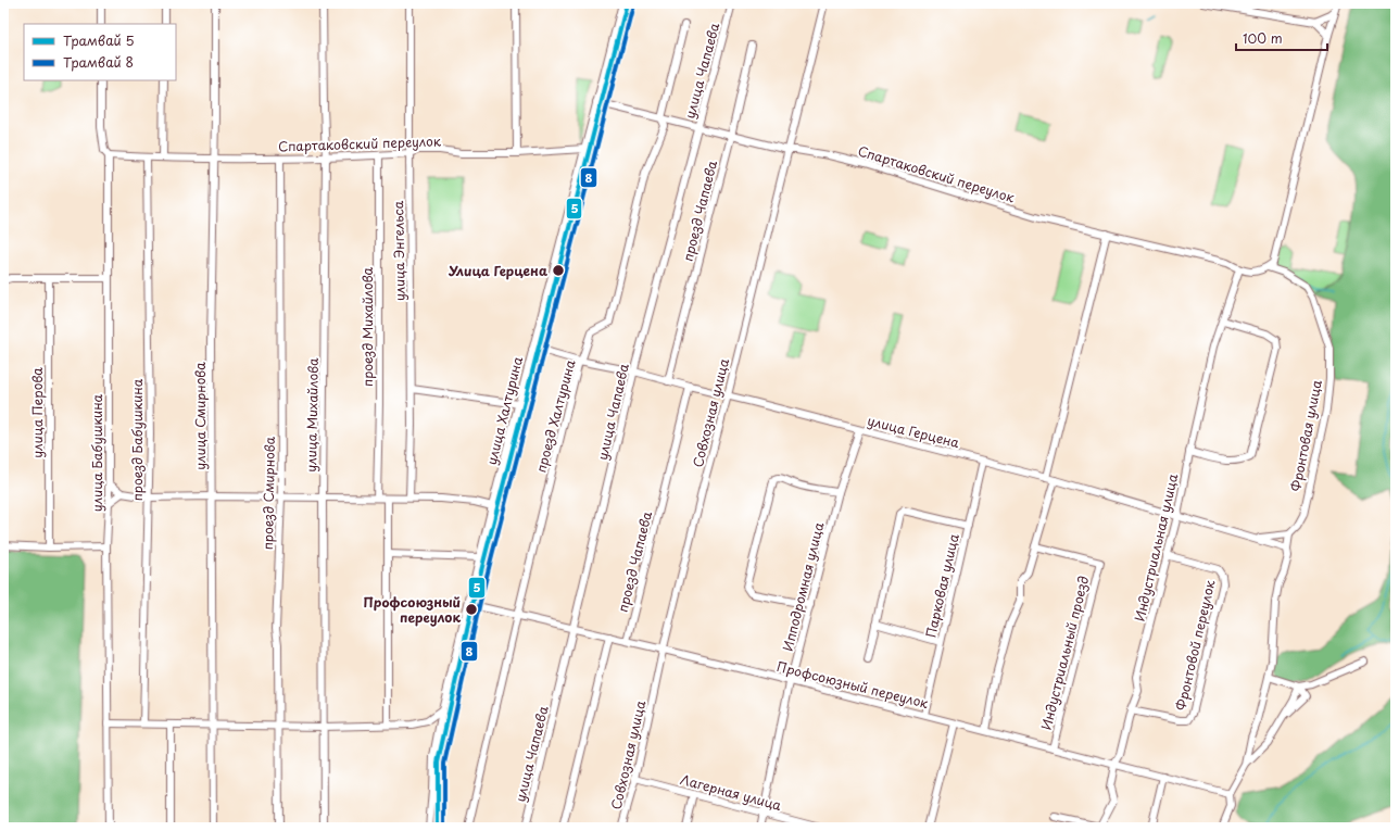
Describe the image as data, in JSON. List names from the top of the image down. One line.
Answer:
{"streets":{"street":["улица Чапаева","Спартаковский переулок","проезд Чапаева","улица Энгельса","проезд Михайлова","улица Халтурина","улица Перова","Совхозная улица","улица Михайлова","улица Смирнова","проезд Халтурина","улица Герцена","Фронтовая улица","проезд Бабушкина","улица Бабушкина","проезд Смирнова","Индустриальная улица","Парковая улица","Ипподромная улица","Фронтовой переулок","Индустриальный проезд","Профсоюзный переулок","Лагерная улица"]},"crossings":[["улица Чапаева","Спартаковский переулок"],["улица Чапаева","улица Герцена"],["улица Чапаева","Профсоюзный переулок"],["Спартаковский переулок","проезд Чапаева"],["Спартаковский переулок","улица Энгельса"],["Спартаковский переулок","проезд Михайлова"],["Спартаковский переулок","улица Халтурина"],["Спартаковский переулок","Совхозная улица"],["Спартаковский переулок","улица Михайлова"],["Спартаковский переулок","улица Смирнова"],["Спартаковский переулок","проезд Халтурина"],["Спартаковский переулок","Фронтовая улица"],["Спартаковский переулок","проезд Бабушкина"],["Спартаковский переулок","улица Бабушкина"],["Спартаковский переулок","проезд Смирнова"],["Спартаковский переулок","Индустриальная улица"],["проезд Чапаева","улица Герцена"],["проезд Чапаева","Профсоюзный переулок"],["улица Халтурина","улица Герцена"],["улица Халтурина","Профсоюзный переулок"],["Совхозная улица","улица Герцена"],["Совхозная улица","Профсоюзный переулок"],["Совхозная улица","Лагерная улица"],["проезд Халтурина","улица Герцена"],["проезд Халтурина","Профсоюзный переулок"],["улица Герцена","Фронтовая улица"],["улица Герцена","Индустриальная улица"],["улица Герцена","Парковая улица"],["улица Герцена","Ипподромная улица"],["Фронтовая улица","Профсоюзный переулок"],["Индустриальная улица","Фронтовой переулок"],["Индустриальная улица","Профсоюзный переулок"],["Парковая улица","Профсоюзный переулок"],["Ипподромная улица","Профсоюзный переулок"],["Ипподромная улица","Лагерная улица"],["Индустриальный проезд","Профсоюзный переулок"]],"places":["Улица Герцена","Профсоюзный переулок"],"lines":["tram line 5","tram line 8"],"legend":["Трамвай 5","Трамвай 8"],"scale_bar":"100 m"}
